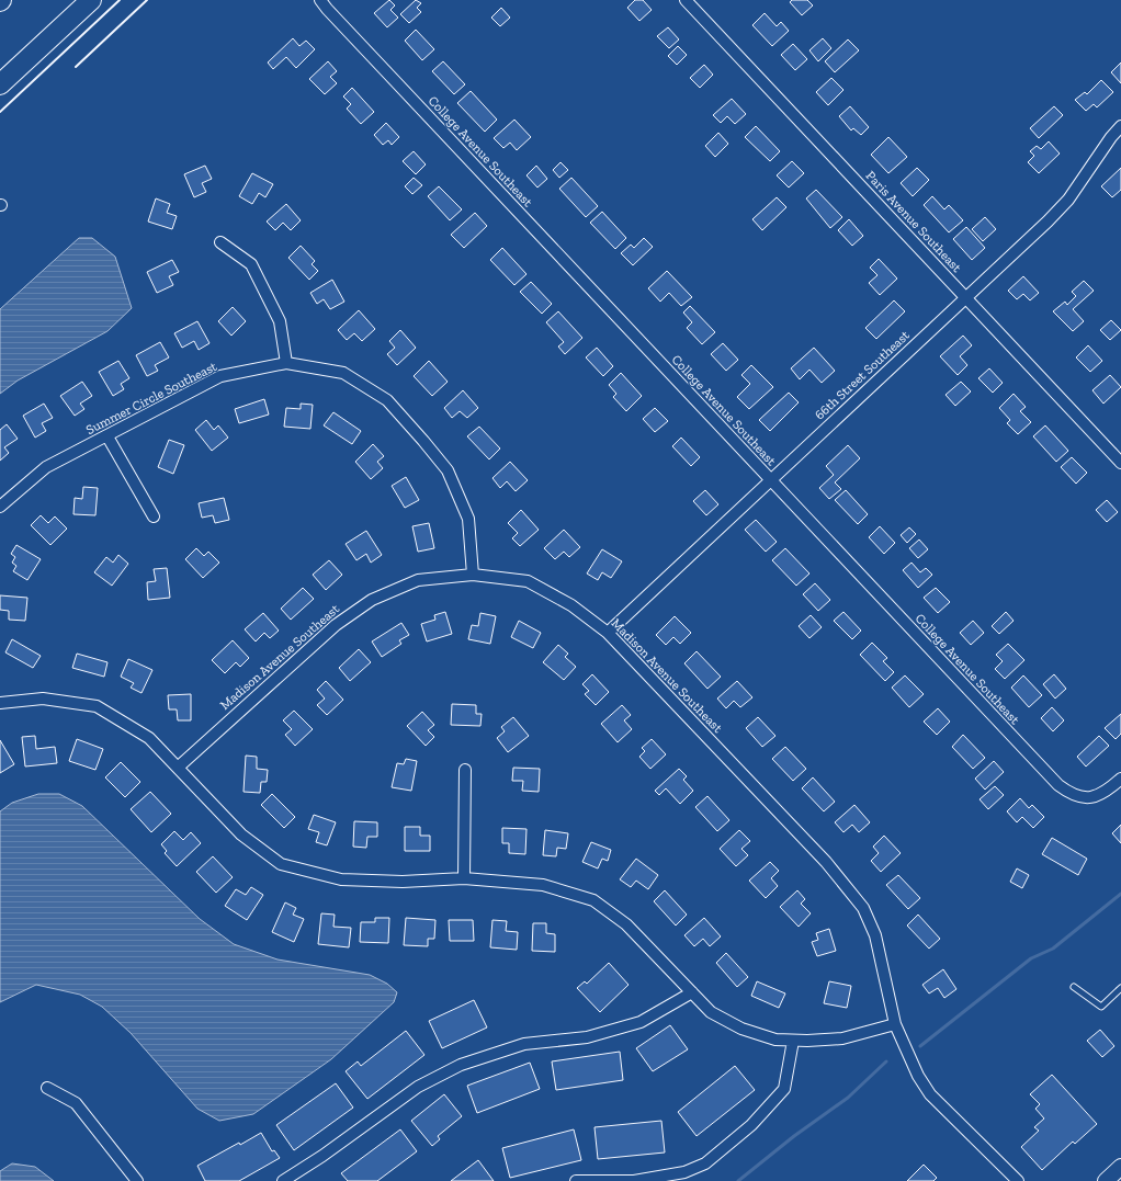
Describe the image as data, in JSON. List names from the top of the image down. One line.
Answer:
{"streets":{"street":["College Avenue Southeast","Paris Avenue Southeast","66th Street Southeast","Summer Circle Southeast","Madison Avenue Southeast"]},"crossings":[["College Avenue Southeast","66th Street Southeast"],["Paris Avenue Southeast","66th Street Southeast"],["66th Street Southeast","Madison Avenue Southeast"],["Summer Circle Southeast","Madison Avenue Southeast"]]}
